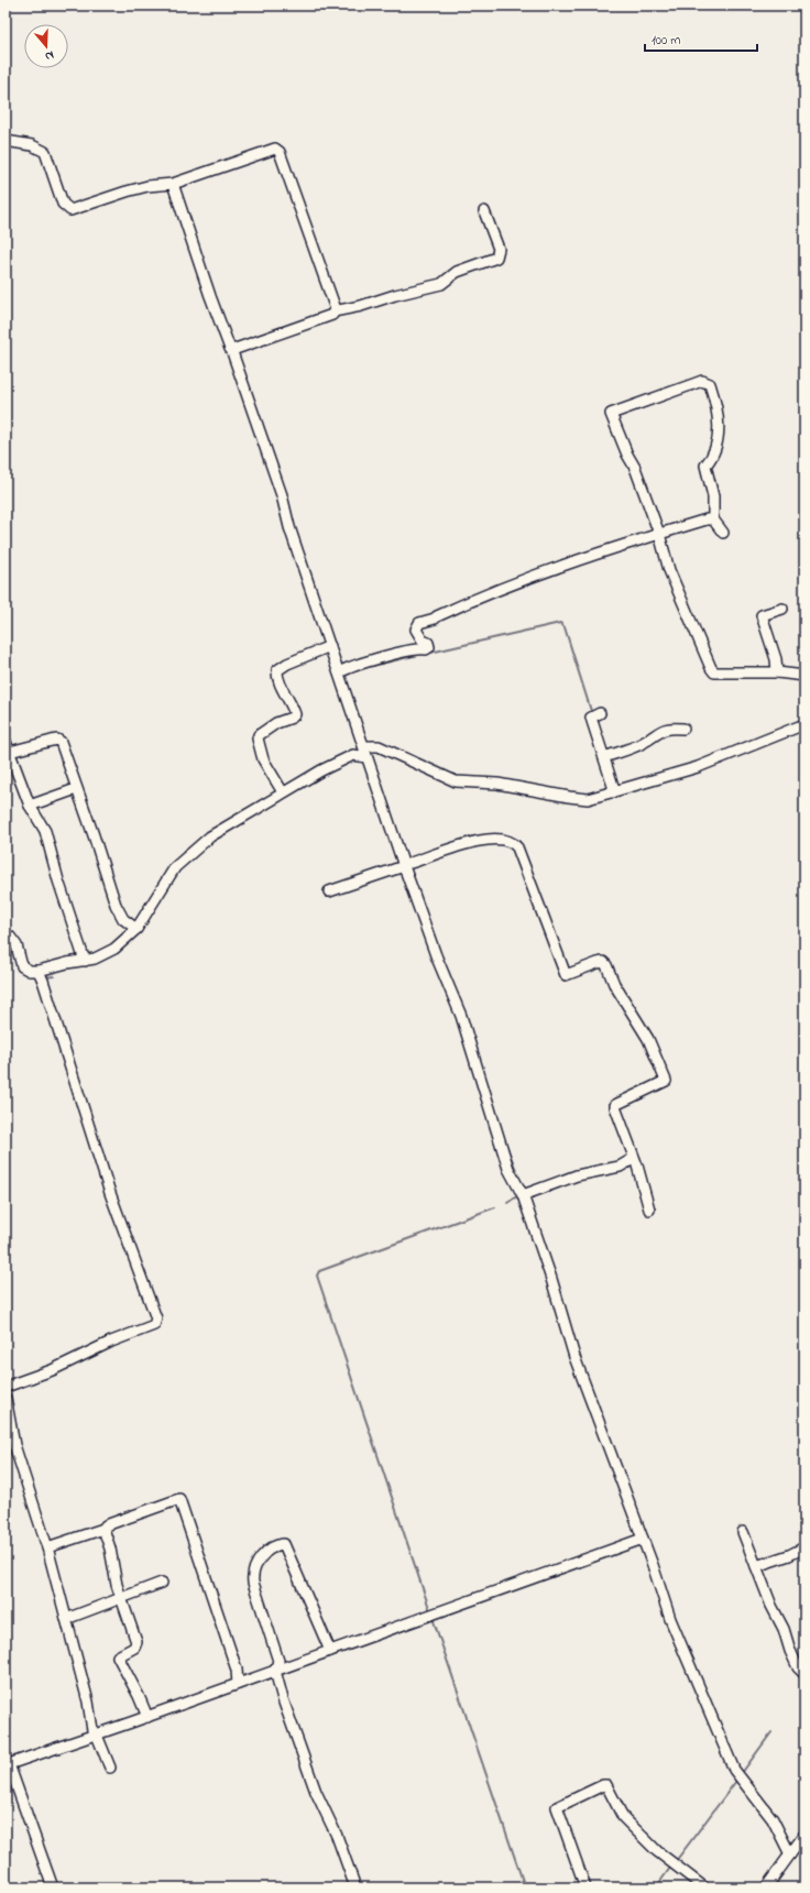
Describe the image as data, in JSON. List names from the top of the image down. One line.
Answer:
{"scale_bar":"100 m","north":"bottom"}
